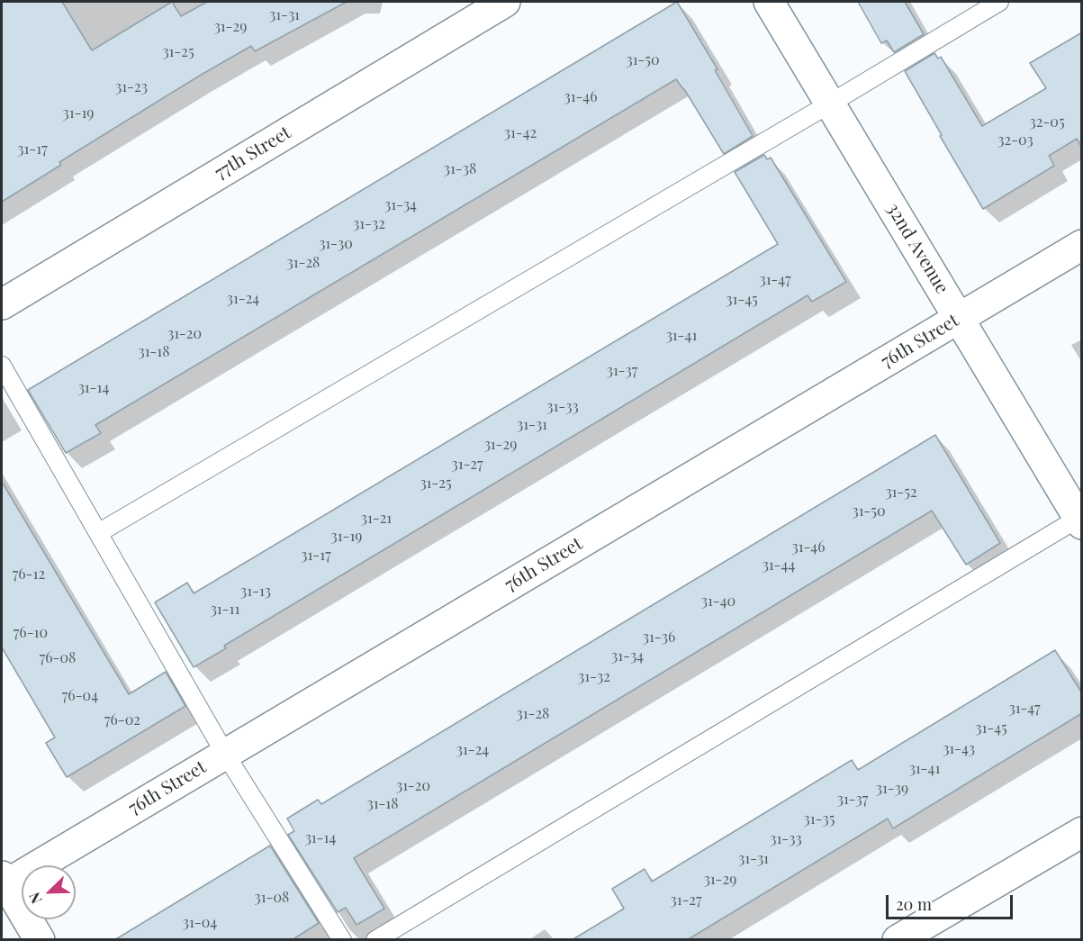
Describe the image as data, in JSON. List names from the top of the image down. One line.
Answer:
{"streets":{"street":["77th Street","32nd Avenue","76th Street"]},"crossings":[["32nd Avenue","76th Street"]],"house_numbers":["31-31","31-29","31-25","31-50","31-23","31-46","31-19","32-05","31-42","32-03","31-17","31-38","31-34","31-32","31-30","31-28","31-47","31-24","31-45","31-20","31-41","31-18","31-37","31-14","31-33","31-31","31-29","31-27","31-25","31-52","31-50","31-21","31-19","31-46","31-17","31-44","76-12","31-13","31-40","31-11","76-10","31-36","31-34","76-08","31-32","76-04","31-47","31-28","76-02","31-45","31-43","31-24","31-41","31-20","31-39","31-37","31-18","31-35","31-14","31-33","31-31","31-29","31-08","31-27","31-04"],"scale_bar":"20 m","north":"bottom left"}
